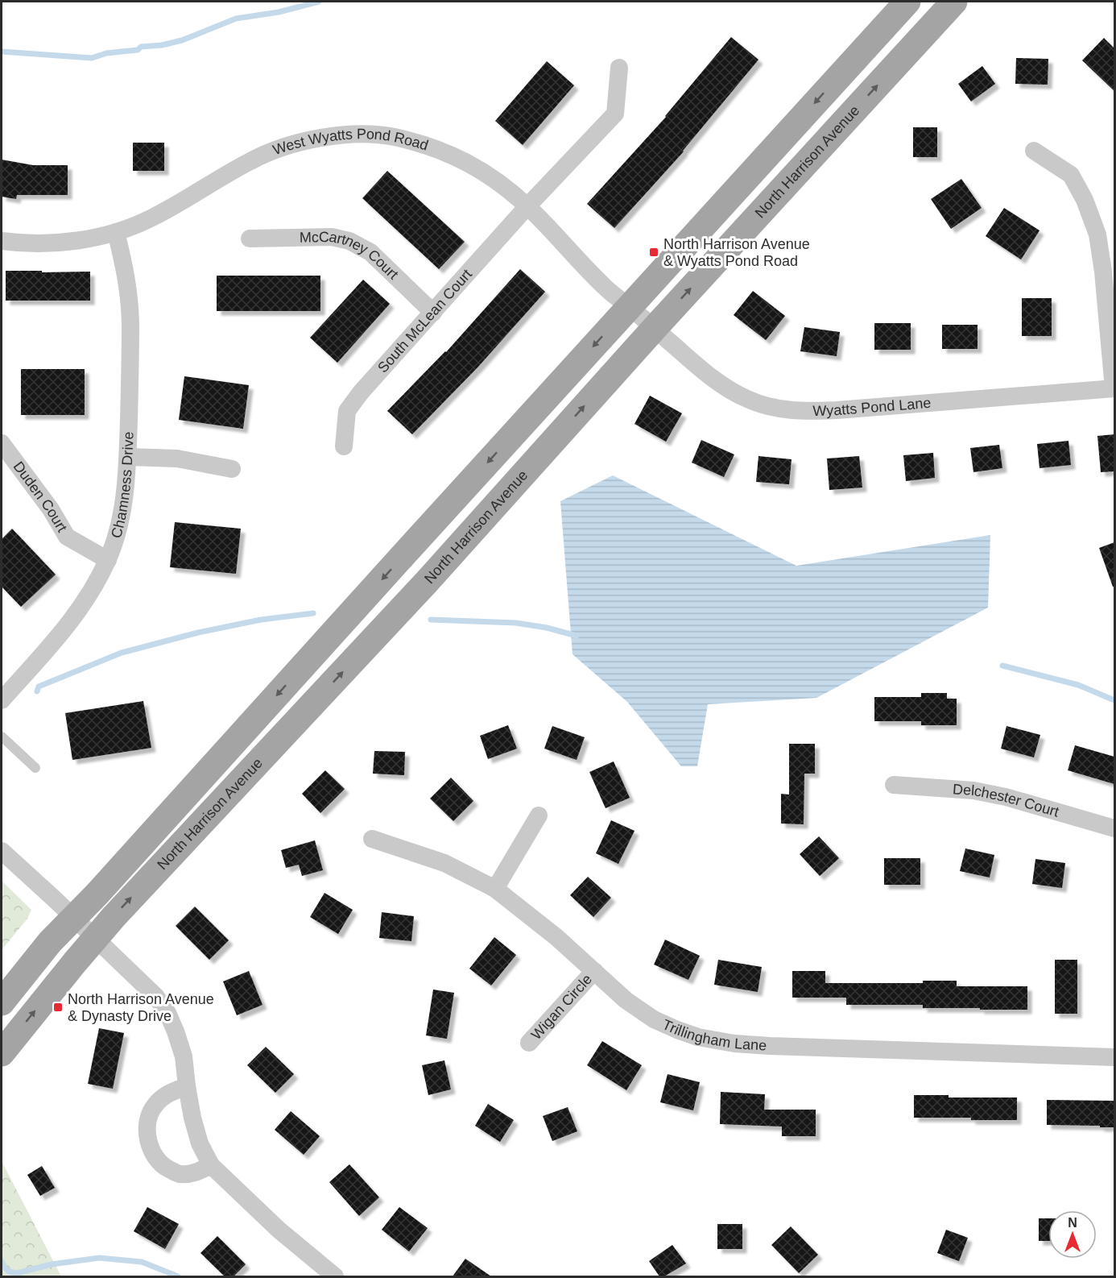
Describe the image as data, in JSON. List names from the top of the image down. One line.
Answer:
{"streets":{"main road":["North Harrison Avenue"],"street":["West Wyatts Pond Road","McCartney Court","South McLean Court","Wyatts Pond Lane","Chamness Drive","Duden Court","Delchester Court","Wigan Circle","Trillingham Lane"]},"crossings":[["West Wyatts Pond Road","North Harrison Avenue"],["West Wyatts Pond Road","South McLean Court"],["West Wyatts Pond Road","Wyatts Pond Lane"],["West Wyatts Pond Road","Chamness Drive"],["North Harrison Avenue","Wyatts Pond Lane"],["McCartney Court","South McLean Court"],["Chamness Drive","Duden Court"],["Wigan Circle","Trillingham Lane"]],"places":{"transit":["North Harrison Avenue & Wyatts Pond Road","North Harrison Avenue & Dynasty Drive"]},"north":"top"}
